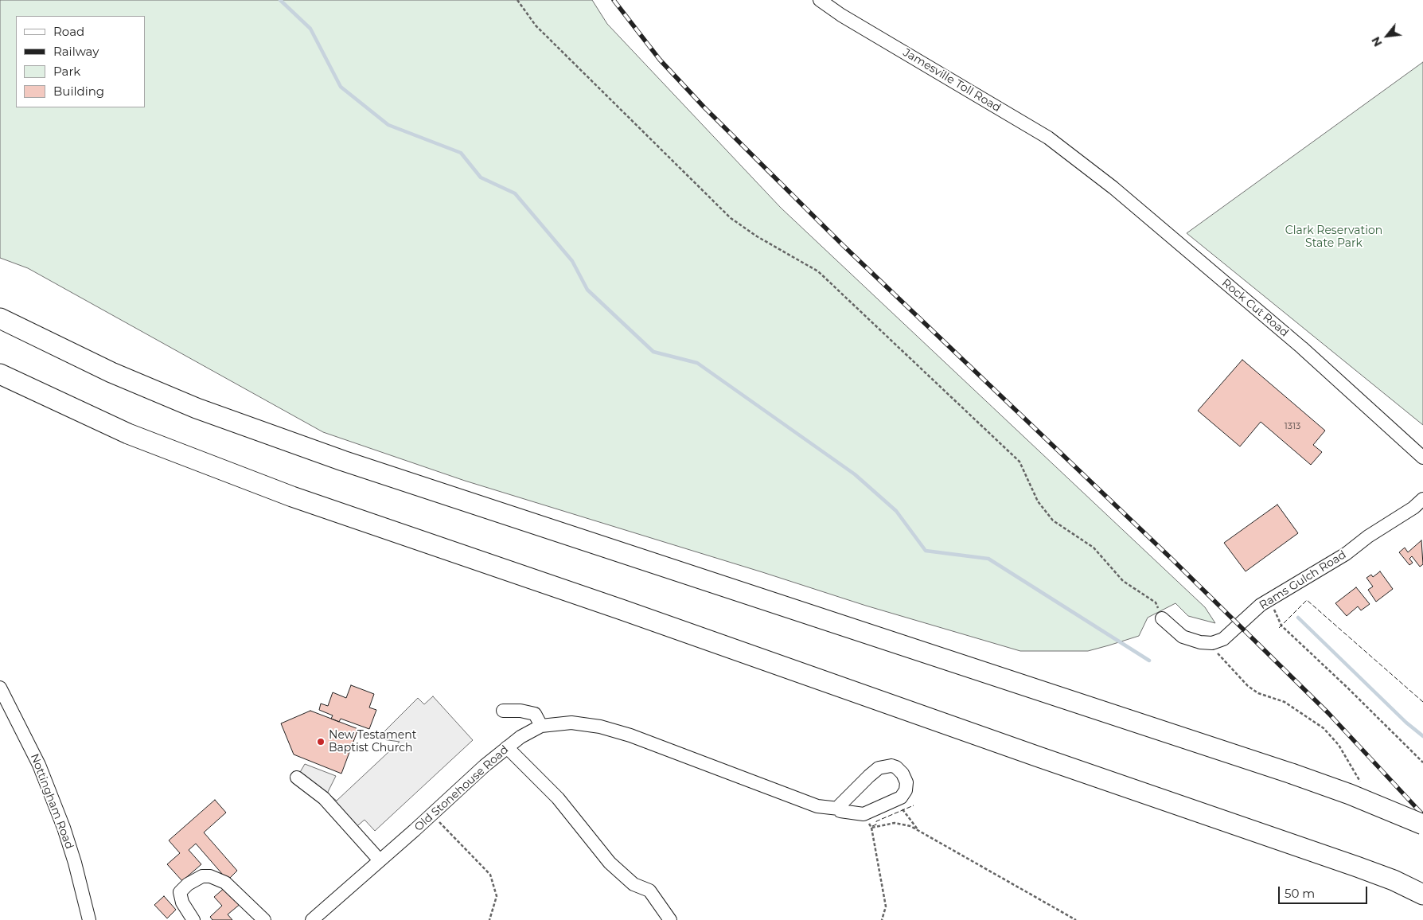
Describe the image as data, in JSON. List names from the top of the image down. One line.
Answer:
{"streets":{"street":["Jamesville Toll Road","Rock Cut Road","Rams Gulch Road","Old Stonehouse Road","Nottingham Road"]},"crossings":[["Jamesville Toll Road","Rock Cut Road"]],"parks":["Clark Reservation State Park"],"places":["New Testament Baptist Church"],"house_numbers":["1313"],"legend":["Road","Railway","Park","Building"],"scale_bar":"50 m","north":"bottom left"}
